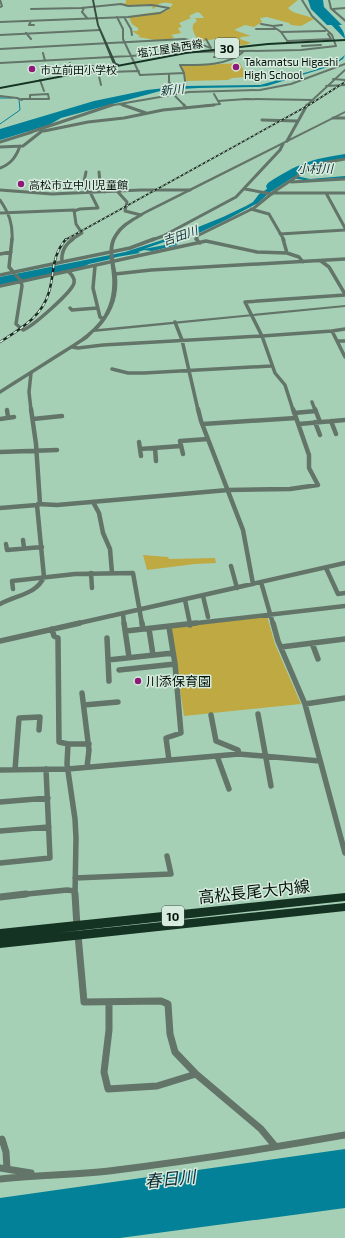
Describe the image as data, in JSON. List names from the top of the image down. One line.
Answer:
{"streets":{"main road":["塩江屋島西線","30","高松長尾大内線","10"]},"water":["新川","小村川","吉田川","春日川"],"places":["Takamatsu Higashi High School","市立前田小学校","高松市立中川児童館","川添保育園"]}
